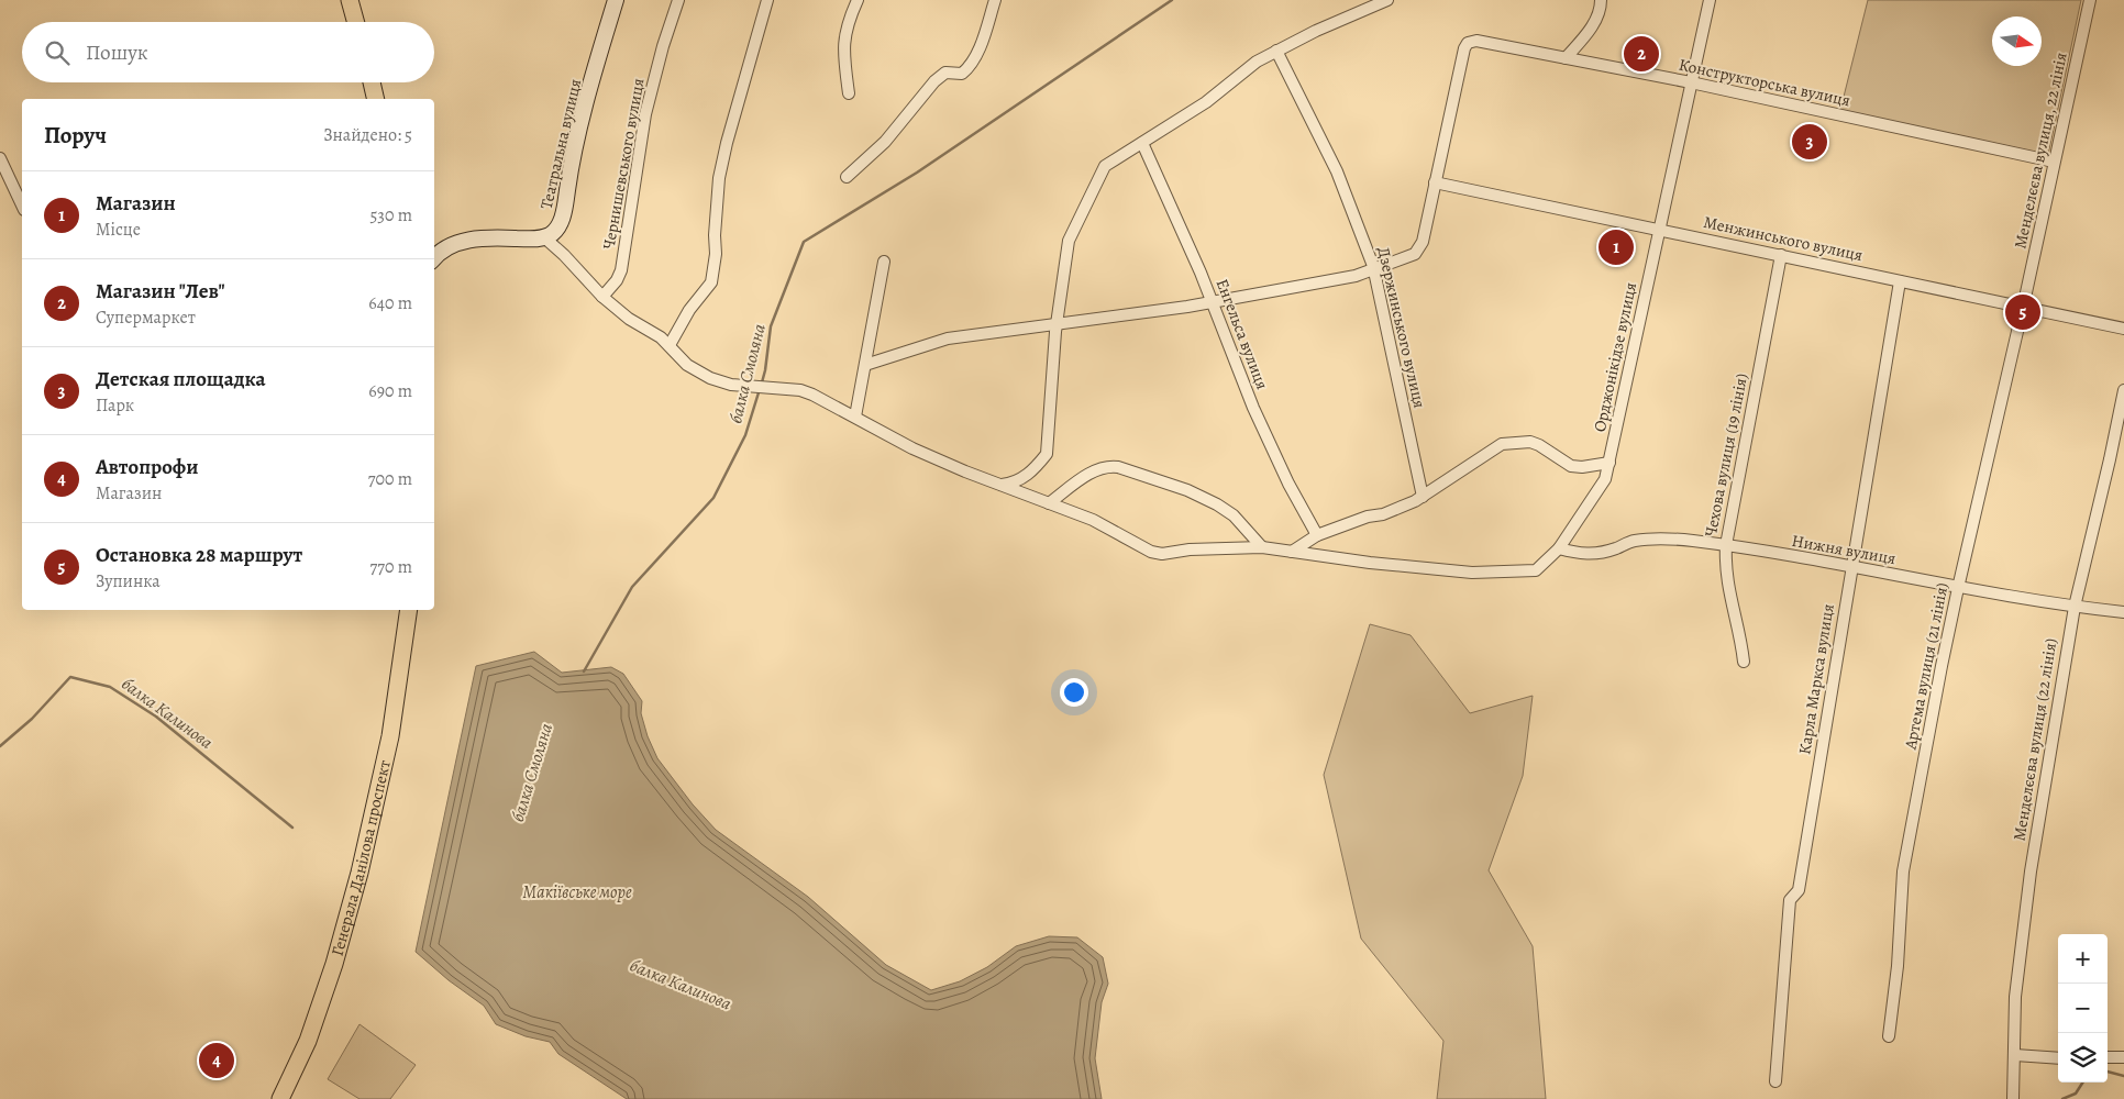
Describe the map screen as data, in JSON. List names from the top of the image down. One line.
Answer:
{"streets":{"main road":["Генерала Данілова проспект"],"street":["Конструкторська вулиця","Театральна вулиця","Менделєєва вулиця, 22 лінія","Чернишевського вулиця","Менжинського вулиця","Дзержинського вулиця","Енгельса вулиця","Орджонікідзе вулиця","Чехова вулиця (19 лiнiя)","Нижня вулиця","Артема вулиця (21 лiнiя)","Карла Маркса вулиця","Менделєєва вулиця (22 лiнiя)"]},"crossings":[["Конструкторська вулиця","Менделєєва вулиця, 22 лінія"],["Конструкторська вулиця","Менжинського вулиця"],["Конструкторська вулиця","Орджонікідзе вулиця"],["Театральна вулиця","Орджонікідзе вулиця"],["Менделєєва вулиця, 22 лінія","Менжинського вулиця"],["Менделєєва вулиця, 22 лінія","Артема вулиця (21 лiнiя)"],["Чернишевського вулиця","Орджонікідзе вулиця"],["Менжинського вулиця","Орджонікідзе вулиця"],["Менжинського вулиця","Чехова вулиця (19 лiнiя)"],["Менжинського вулиця","Артема вулиця (21 лiнiя)"],["Менжинського вулиця","Карла Маркса вулиця"],["Орджонікідзе вулиця","Нижня вулиця"],["Чехова вулиця (19 лiнiя)","Нижня вулиця"],["Нижня вулиця","Артема вулиця (21 лiнiя)"],["Нижня вулиця","Карла Маркса вулиця"],["Нижня вулиця","Менделєєва вулиця (22 лiнiя)"]],"water":["балка Смоляна","балка Калинова","Макіївське море"],"north":"right","page":{"search":"Пошук","pins":["2","3","1","5","4"],"heading":["Поруч","Знайдено: 5"],"list":[{"mark":"1","name":"Магазин","note":"Місце","value":"530 m"},{"mark":"2","name":"Магазин \"Лев\"","note":"Супермаркет","value":"640 m"},{"mark":"3","name":"Детская площадка","note":"Парк","value":"690 m"},{"mark":"4","name":"Автопрофи","note":"Магазин","value":"700 m"},{"mark":"5","name":"Остановка 28 маршрут","note":"Зупинка","value":"770 m"}],"map_buttons":["+","−"]}}
